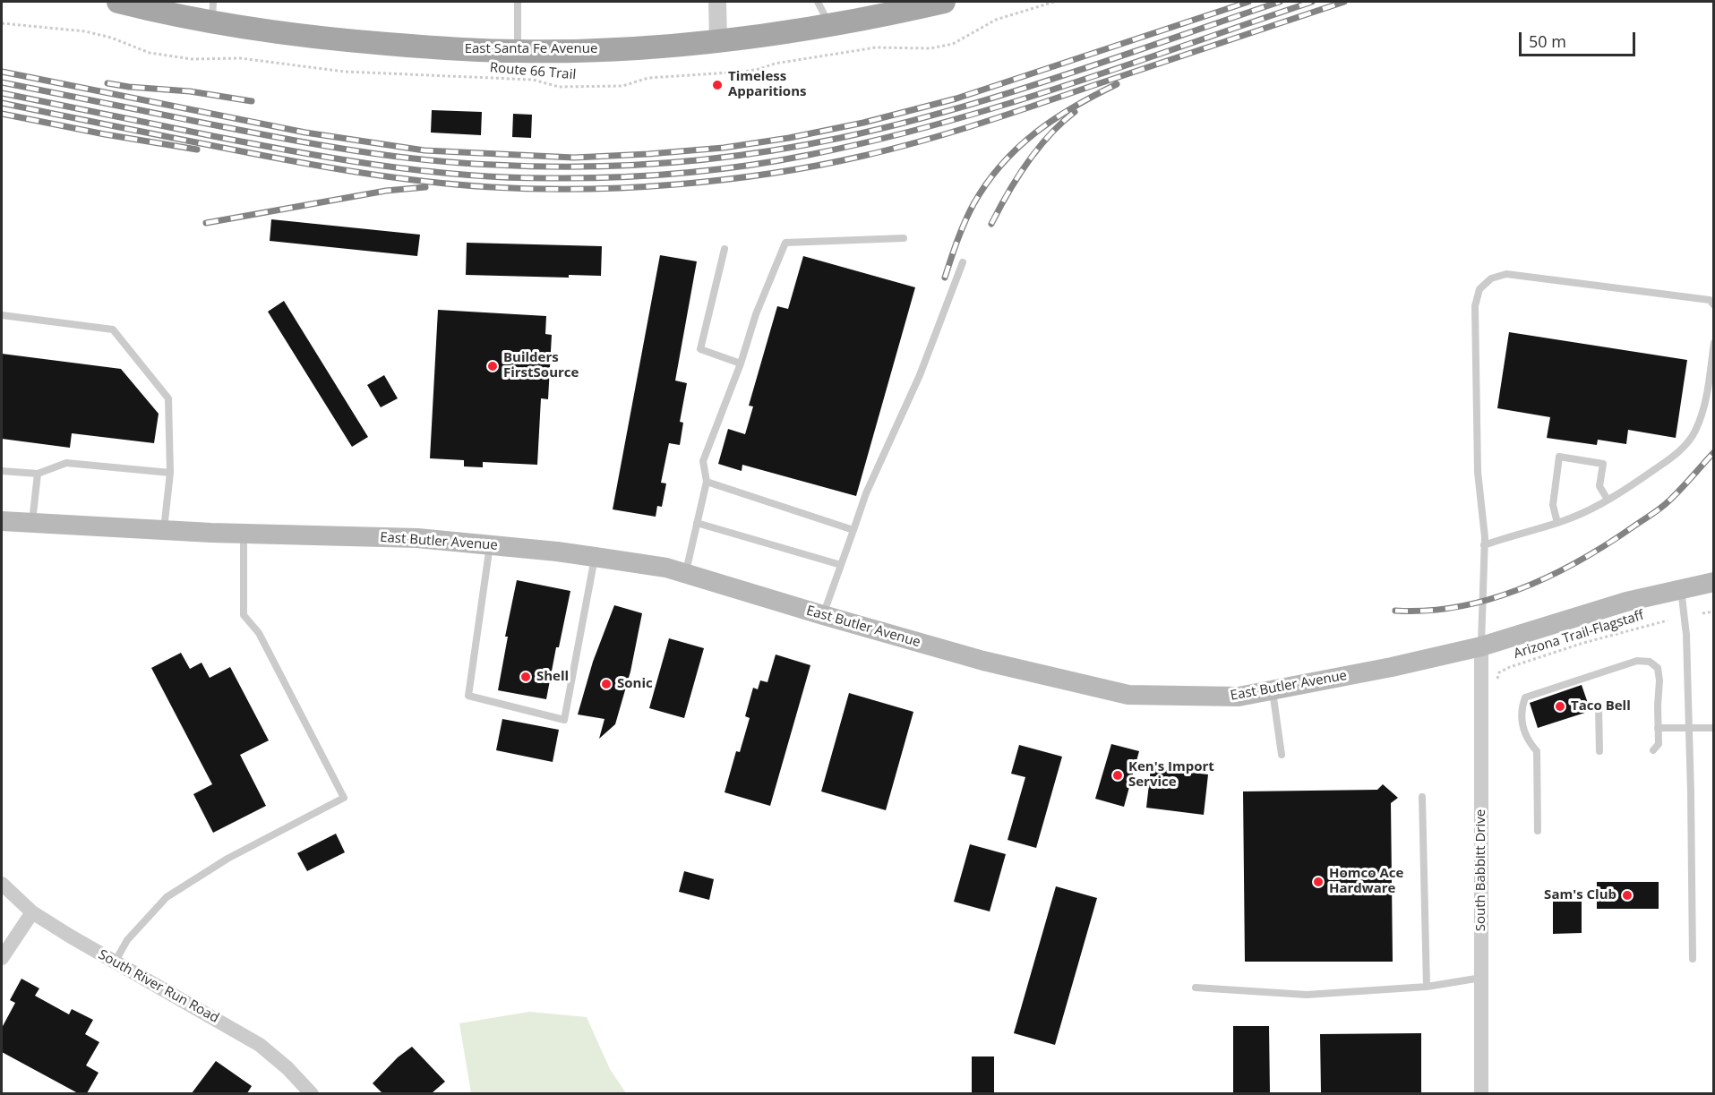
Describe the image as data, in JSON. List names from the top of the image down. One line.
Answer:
{"streets":{"main road":["East Santa Fe Avenue","East Butler Avenue"],"street":["South Babbitt Drive","South River Run Road"],"path":["Route 66 Trail","Arizona Trail-Flagstaff"]},"crossings":[["East Butler Avenue","South Babbitt Drive"]],"places":["Timeless Apparitions","Builders FirstSource","Shell","Sonic","Taco Bell","Ken's Import Service","Homco Ace Hardware","Sam's Club"],"scale_bar":"50 m"}
